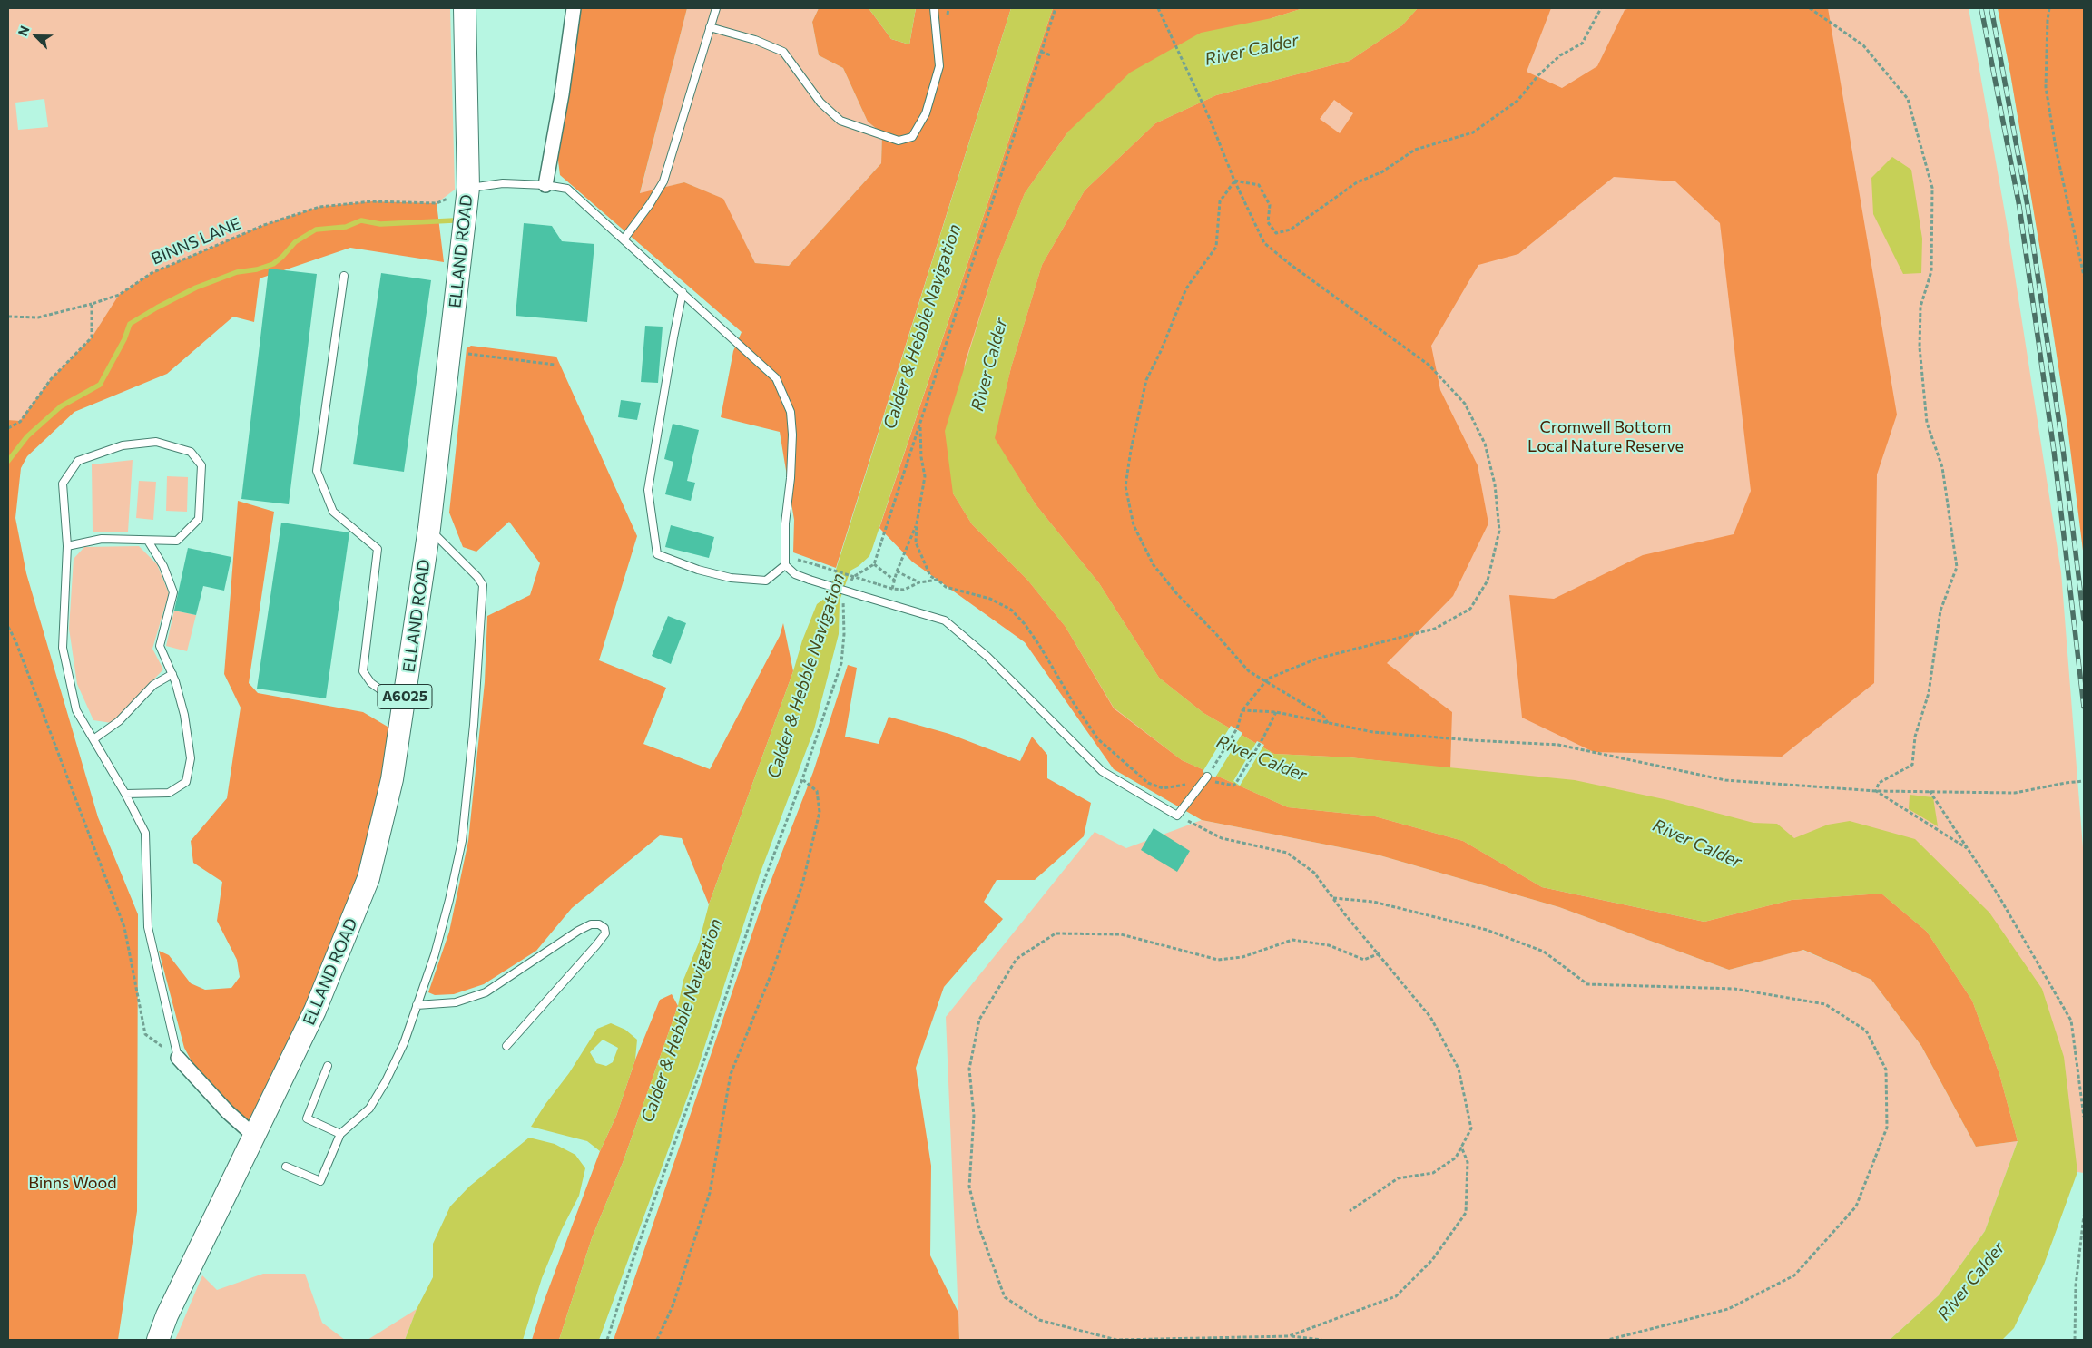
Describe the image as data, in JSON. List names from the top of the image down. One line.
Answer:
{"streets":{"main road":["ELLAND ROAD","A6025"],"path":["BINNS LANE"]},"crossings":[["BINNS LANE","ELLAND ROAD"]],"water":["River Calder","Calder & Hebble Navigation"],"parks":["Cromwell Bottom Local Nature Reserve","Binns Wood"],"north":"top left"}
